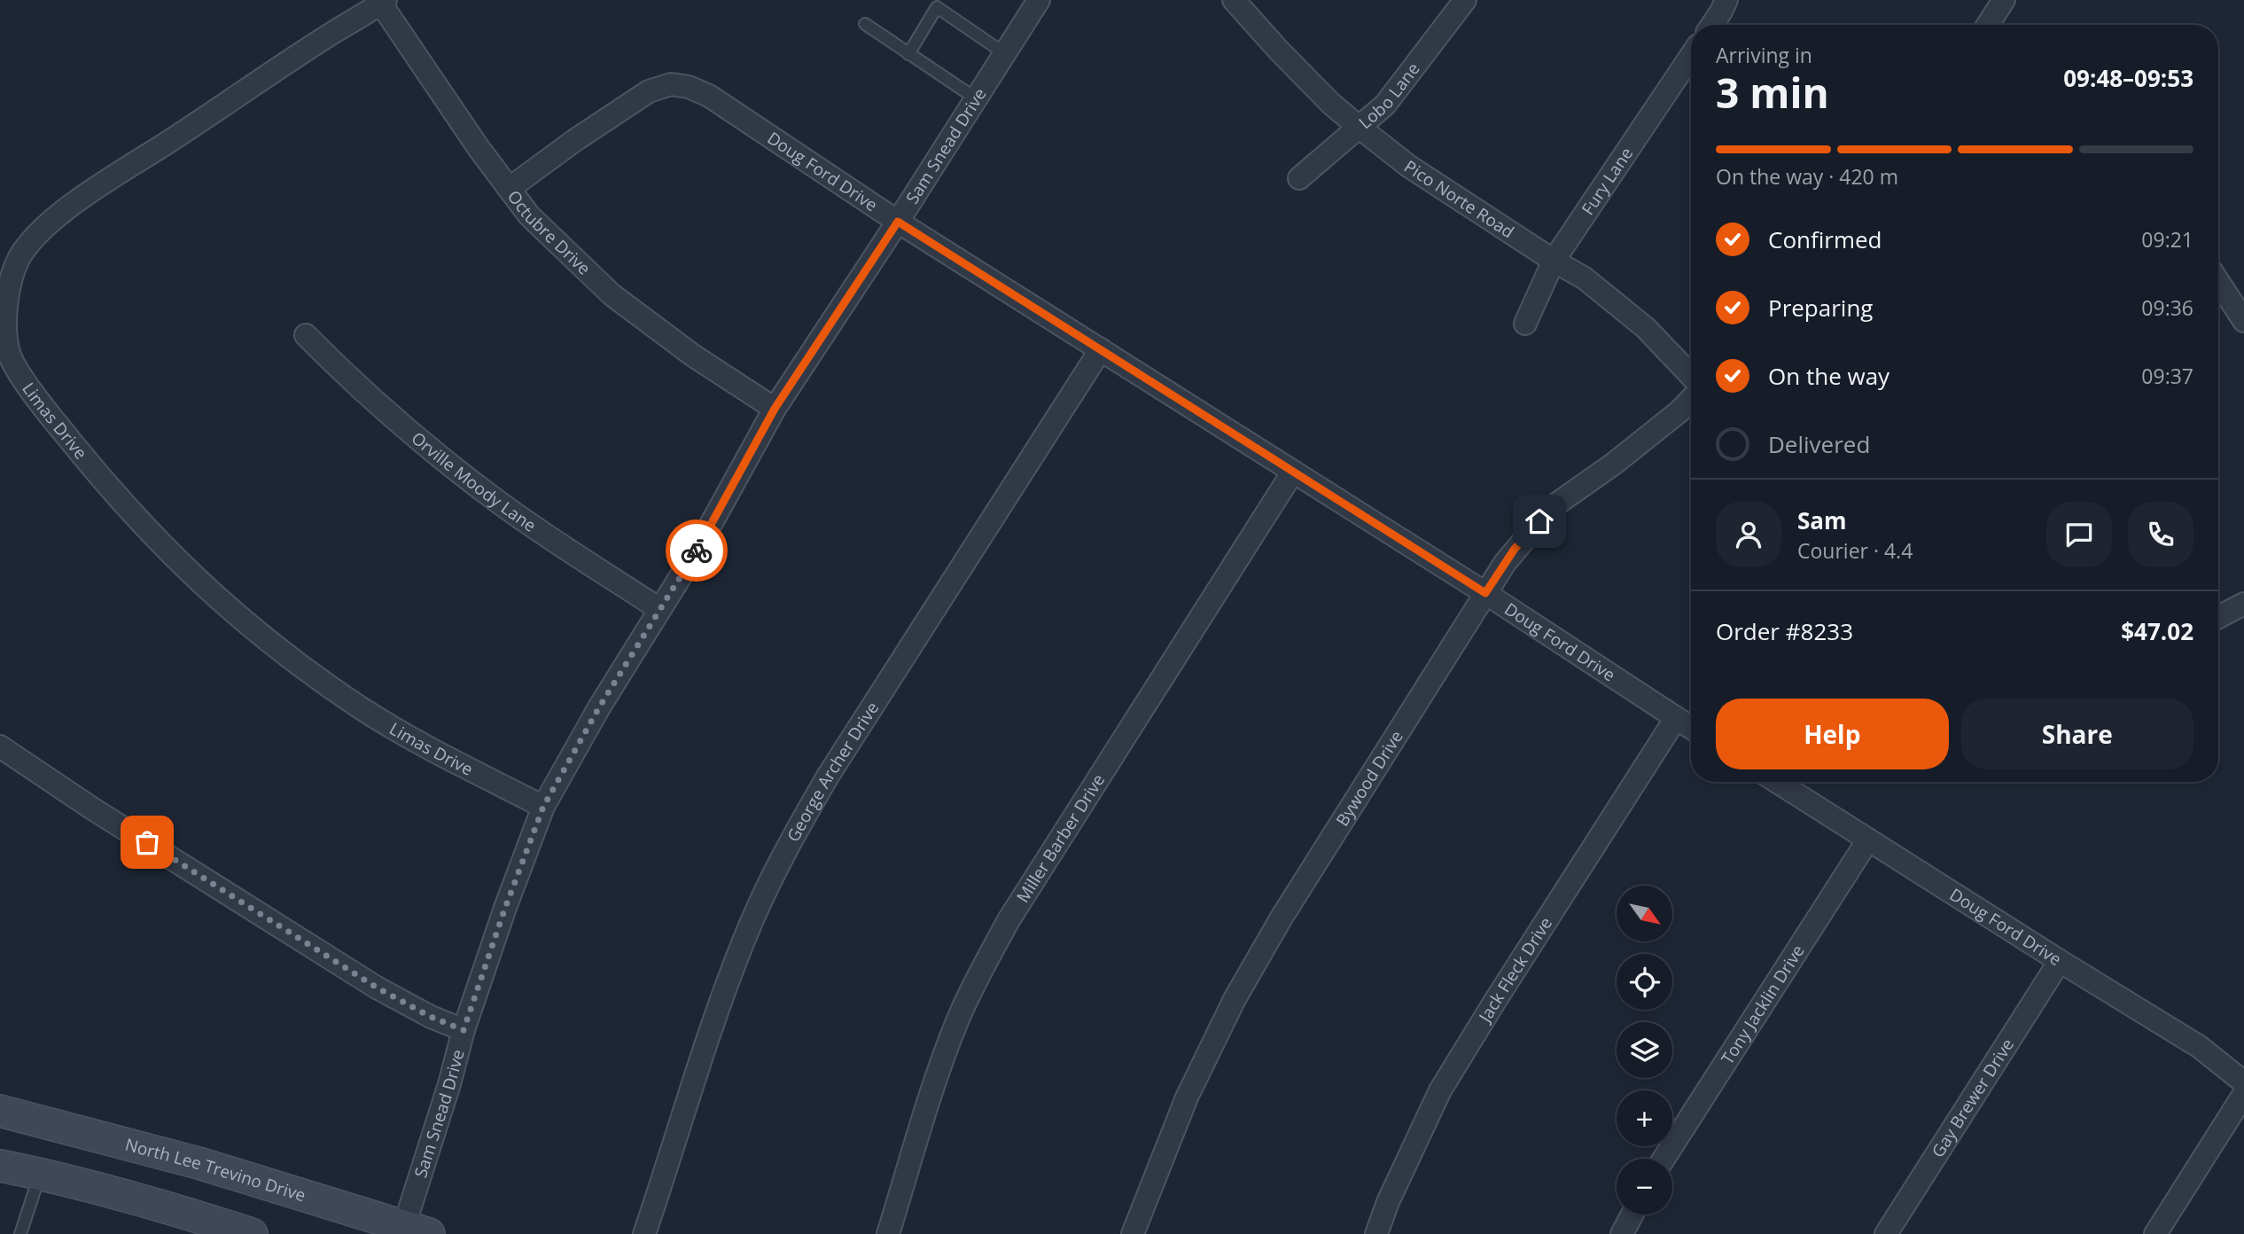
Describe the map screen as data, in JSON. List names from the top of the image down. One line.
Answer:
{"streets":{"main road":["North Lee Trevino Drive"],"street":["Lobo Lane","Sam Snead Drive","Doug Ford Drive","Fury Lane","Pico Norte Road","Octubre Drive","Limas Drive","Orville Moody Lane","George Archer Drive","Bywood Drive","Miller Barber Drive","Jack Fleck Drive","Tony Jacklin Drive","Gay Brewer Drive"]},"crossings":[["Lobo Lane","Pico Norte Road"],["Sam Snead Drive","Doug Ford Drive"],["Sam Snead Drive","Octubre Drive"],["Sam Snead Drive","Limas Drive"],["Sam Snead Drive","Orville Moody Lane"],["Sam Snead Drive","North Lee Trevino Drive"],["Doug Ford Drive","Octubre Drive"],["Doug Ford Drive","George Archer Drive"],["Doug Ford Drive","Bywood Drive"],["Doug Ford Drive","Miller Barber Drive"],["Doug Ford Drive","Jack Fleck Drive"],["Doug Ford Drive","Tony Jacklin Drive"],["Doug Ford Drive","Gay Brewer Drive"],["Fury Lane","Pico Norte Road"],["Octubre Drive","Limas Drive"]],"north":"bottom right","page":{"heading":["3 min","Arriving in","09:48–09:53"],"panel":["Sam","Courier · 4.4","Order #8233","$47.02"],"bar":"On the way · 420 m","list":[["Confirmed","09:21"],["Preparing","09:36"],["On the way","09:37"],"Delivered"],"buttons":["Help","Share"],"map_buttons":["+","−"]}}
